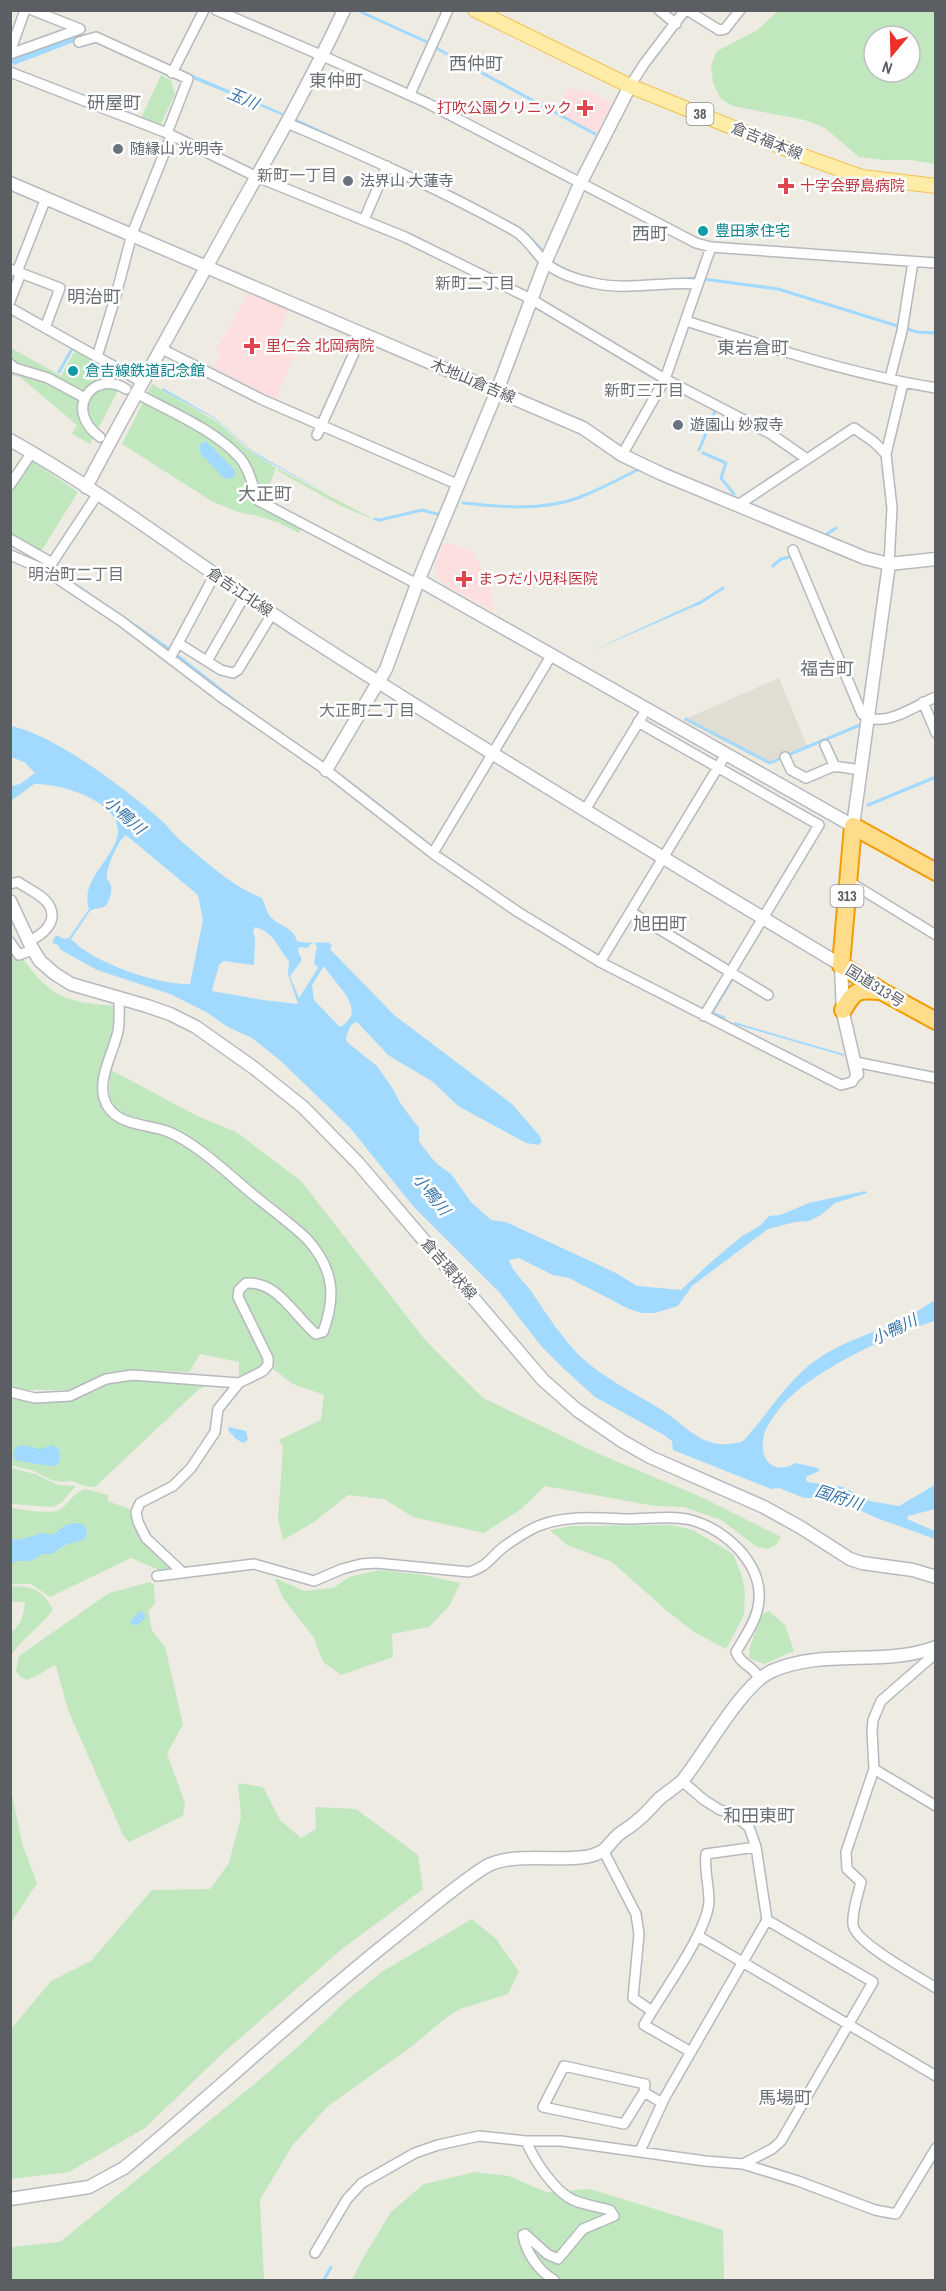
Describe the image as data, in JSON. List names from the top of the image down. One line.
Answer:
{"streets":{"highway":["313","国道313号"],"main road":["38","倉吉福本線","木地山倉吉線","倉吉江北線","倉吉環状線"]},"crossings":[["倉吉江北線","国道313号"]],"districts":["西仲町","東仲町","研屋町","新町一丁目","西町","新町二丁目","明治町","東岩倉町","新町三丁目","大正町","明治町二丁目","福吉町","大正町二丁目","旭田町","和田東町","馬場町"],"water":["玉川","小鴨川","国府川"],"places":{"health":["打吹公園クリニック","十字会野島病院","里仁会 北岡病院","まつだ小児科医院"],"other":["随縁山 光明寺","法界山 大蓮寺","豊田家住宅","倉吉線鉄道記念館","遊園山 妙寂寺"]},"north":"bottom"}
